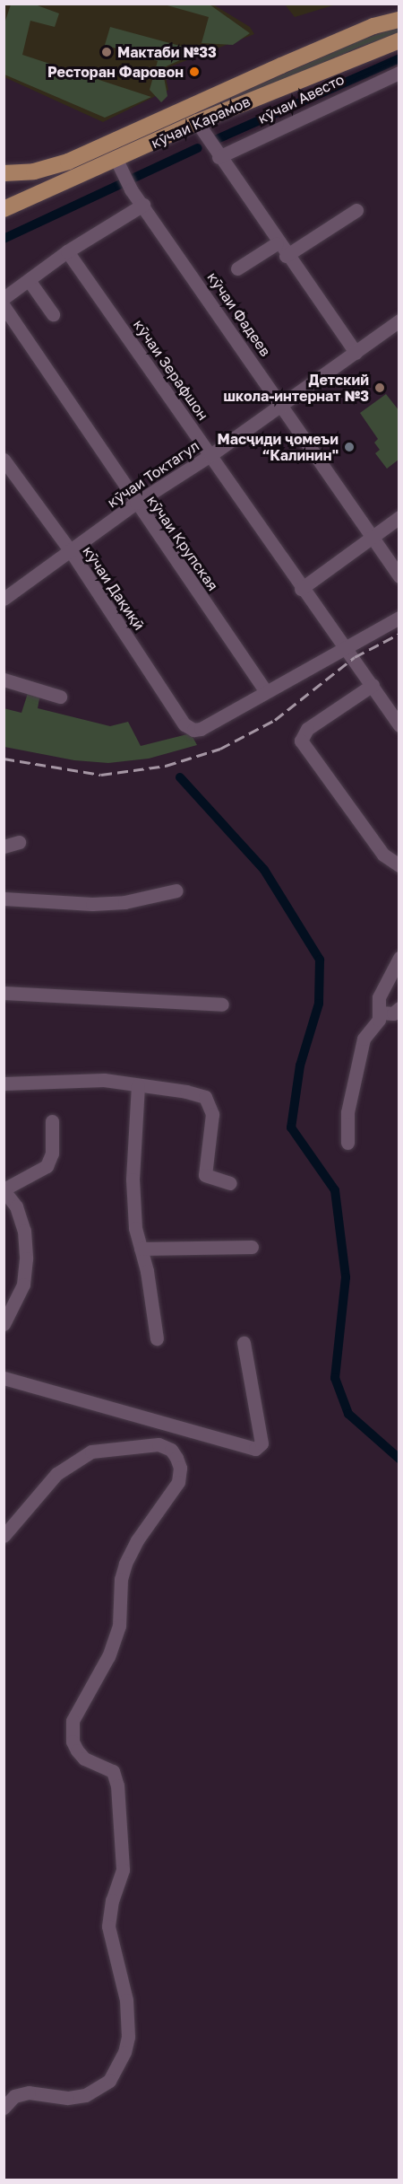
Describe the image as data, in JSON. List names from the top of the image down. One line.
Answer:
{"streets":{"main road":["кӯчаи Карамов"],"street":["кӯчаи Авесто","кӯчаи Фадеев","кӯчаи Зерафшон","кӯчаи Токтагул","кӯчаи Крупская","кӯчаи Дақиқӣ"]},"crossings":[["кӯчаи Карамов","кӯчаи Фадеев"],["кӯчаи Фадеев","кӯчаи Токтагул"],["кӯчаи Зерафшон","кӯчаи Токтагул"],["кӯчаи Токтагул","кӯчаи Крупская"],["кӯчаи Токтагул","кӯчаи Дақиқӣ"],["кӯчаи Крупская","кӯчаи Дақиқӣ"]],"places":["Мактаби №33","Ресторан Фаровон","Детский школа-интернат №3","Масҷиди ҷомеъи “Калинин\""]}
